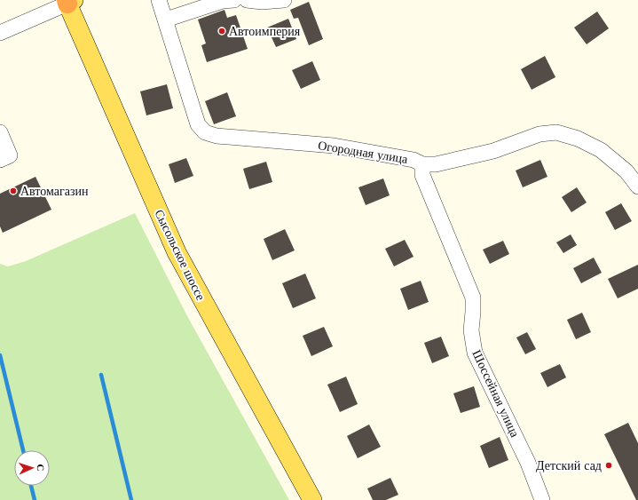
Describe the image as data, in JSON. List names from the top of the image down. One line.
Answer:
{"streets":{"main road":["Сысольское шоссе"],"street":["Огородная улица","Шоссейная улица"]},"crossings":[["Огородная улица","Шоссейная улица"]],"places":["Автоимперия","Автомагазин","Детский сад"],"north":"right"}
